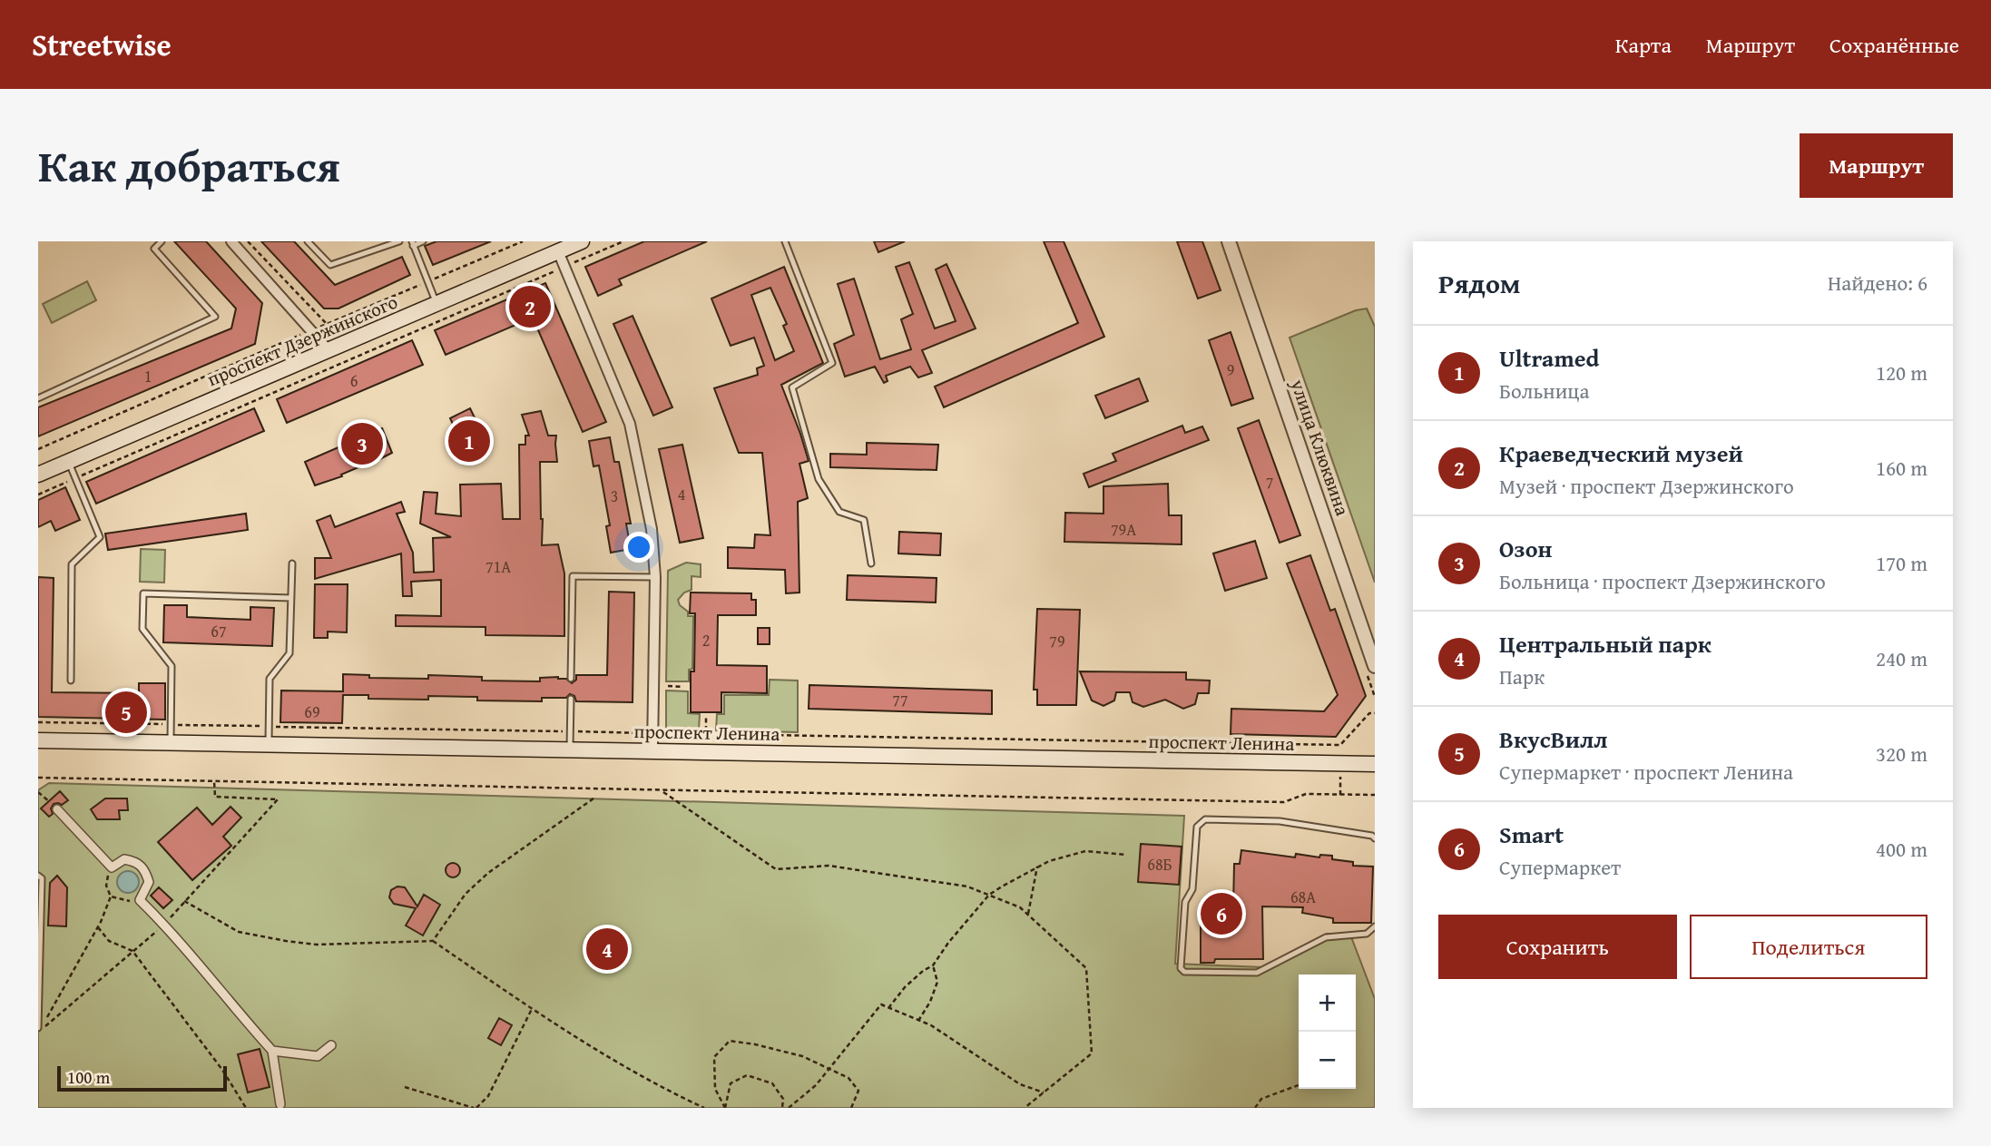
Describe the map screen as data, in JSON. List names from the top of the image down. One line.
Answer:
{"streets":{"main road":["проспект Дзержинского","проспект Ленина"],"street":["улица Клюквина"]},"house_numbers":["9","1","6","7","4","3","79А","71А","67","2","79","77","69","68Б","68А"],"scale_bar":"100 m","page":{"header":"Streetwise","nav":["Карта","Маршрут","Сохранённые"],"title":"Как добраться","buttons":["Маршрут",["Сохранить","Поделиться"]],"heading":["Рядом","Найдено: 6"],"pins":["2","1","3","5","6","4"],"list":[{"mark":"1","name":"Ultramed","note":"Больница","value":"120 m"},{"mark":"2","name":"Краеведческий музей","note":"Музей · проспект Дзержинского","value":"160 m"},{"mark":"3","name":"Озон","note":"Больница · проспект Дзержинского","value":"170 m"},{"mark":"4","name":"Центральный парк","note":"Парк","value":"240 m"},{"mark":"5","name":"ВкусВилл","note":"Супермаркет · проспект Ленина","value":"320 m"},{"mark":"6","name":"Smart","note":"Супермаркет","value":"400 m"}],"map_buttons":["+","−"],"scale":"100 m"}}
